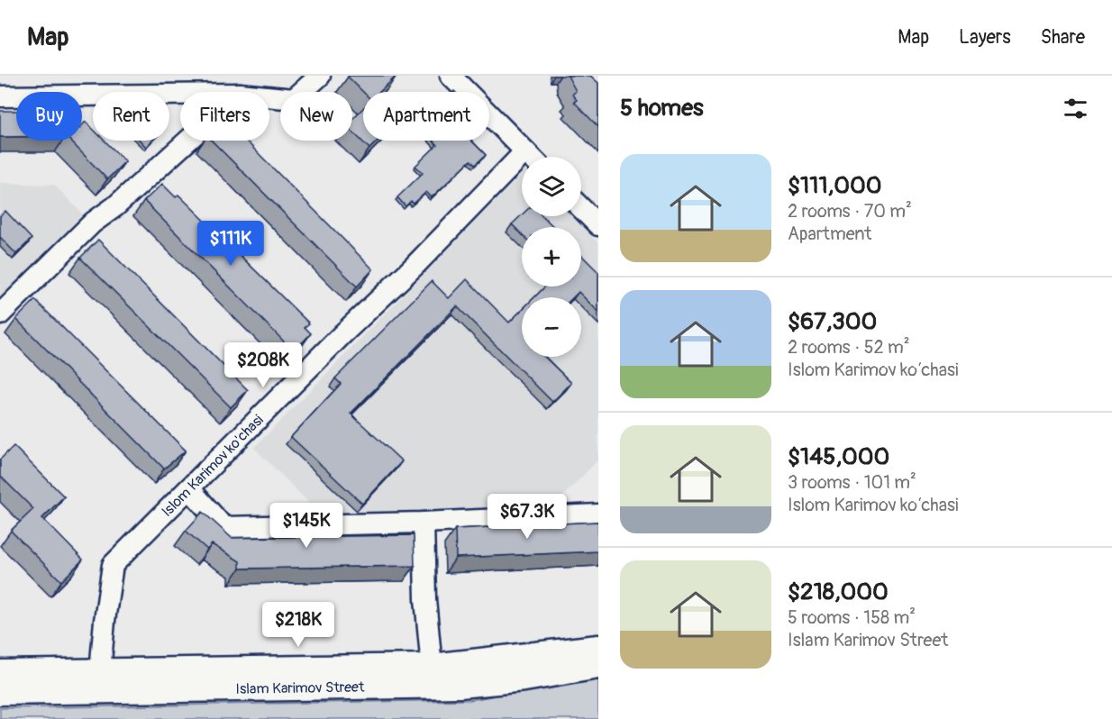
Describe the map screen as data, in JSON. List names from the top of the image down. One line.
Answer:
{"streets":{"main road":["Islam Karimov Street"],"street":["Islom Karimov ko'chasi"]},"crossings":[["Islom Karimov ko'chasi","Islam Karimov Street"]],"page":{"header":"Map","nav":["Map","Layers","Share"],"heading":"5 homes","chip":["Buy","Rent","Filters","New","Apartment"],"list":[{"name":"$111,000","note":"2 rooms · 70 m² · Apartment"},{"name":"$67,300","note":"2 rooms · 52 m² · Islom Karimov ko‘chasi"},{"name":"$145,000","note":"3 rooms · 101 m² · Islom Karimov ko‘chasi"},{"name":"$218,000","note":"5 rooms · 158 m² · Islam Karimov Street"}],"map_buttons":["+","−"],"price":["$111K","$208K","$67.3K","$145K","$218K"]}}
